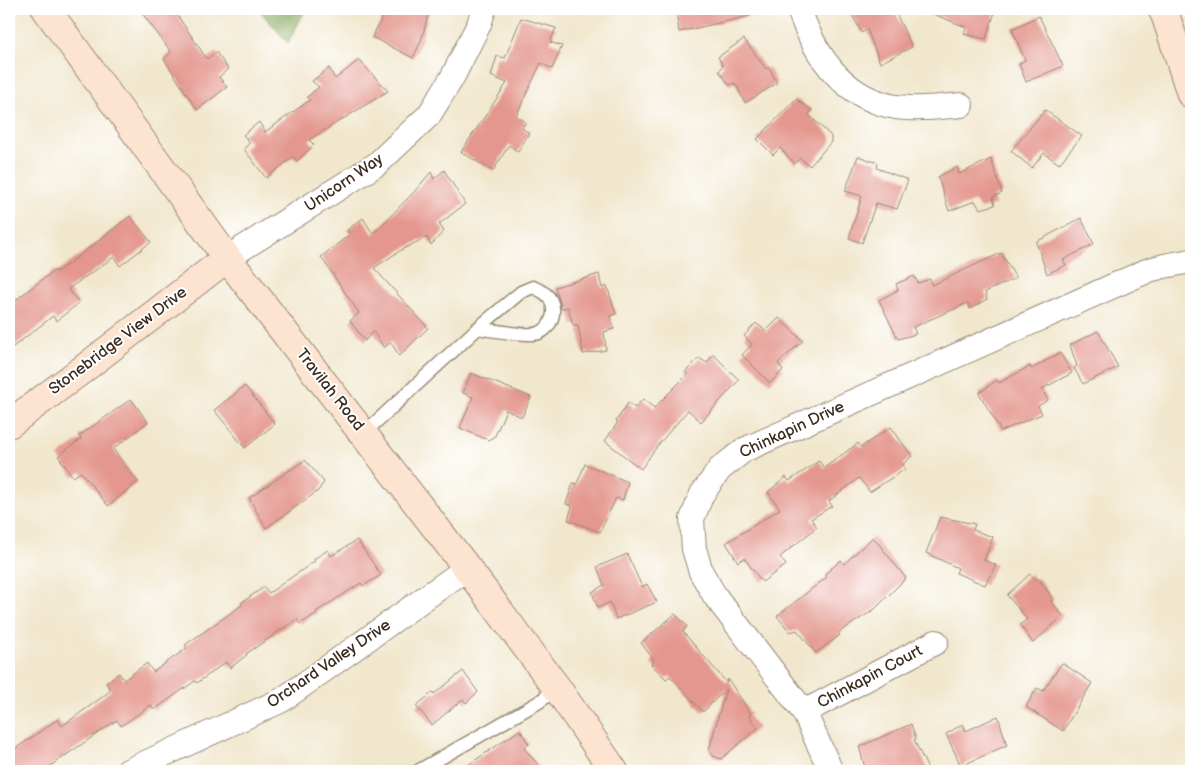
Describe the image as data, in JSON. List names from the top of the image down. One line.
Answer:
{"streets":{"main road":["Stonebridge View Drive","Travilah Road"],"street":["Unicorn Way","Chinkapin Drive","Orchard Valley Drive","Chinkapin Court"]},"crossings":[["Unicorn Way","Stonebridge View Drive"],["Unicorn Way","Travilah Road"],["Stonebridge View Drive","Travilah Road"],["Travilah Road","Orchard Valley Drive"],["Chinkapin Drive","Chinkapin Court"]]}
